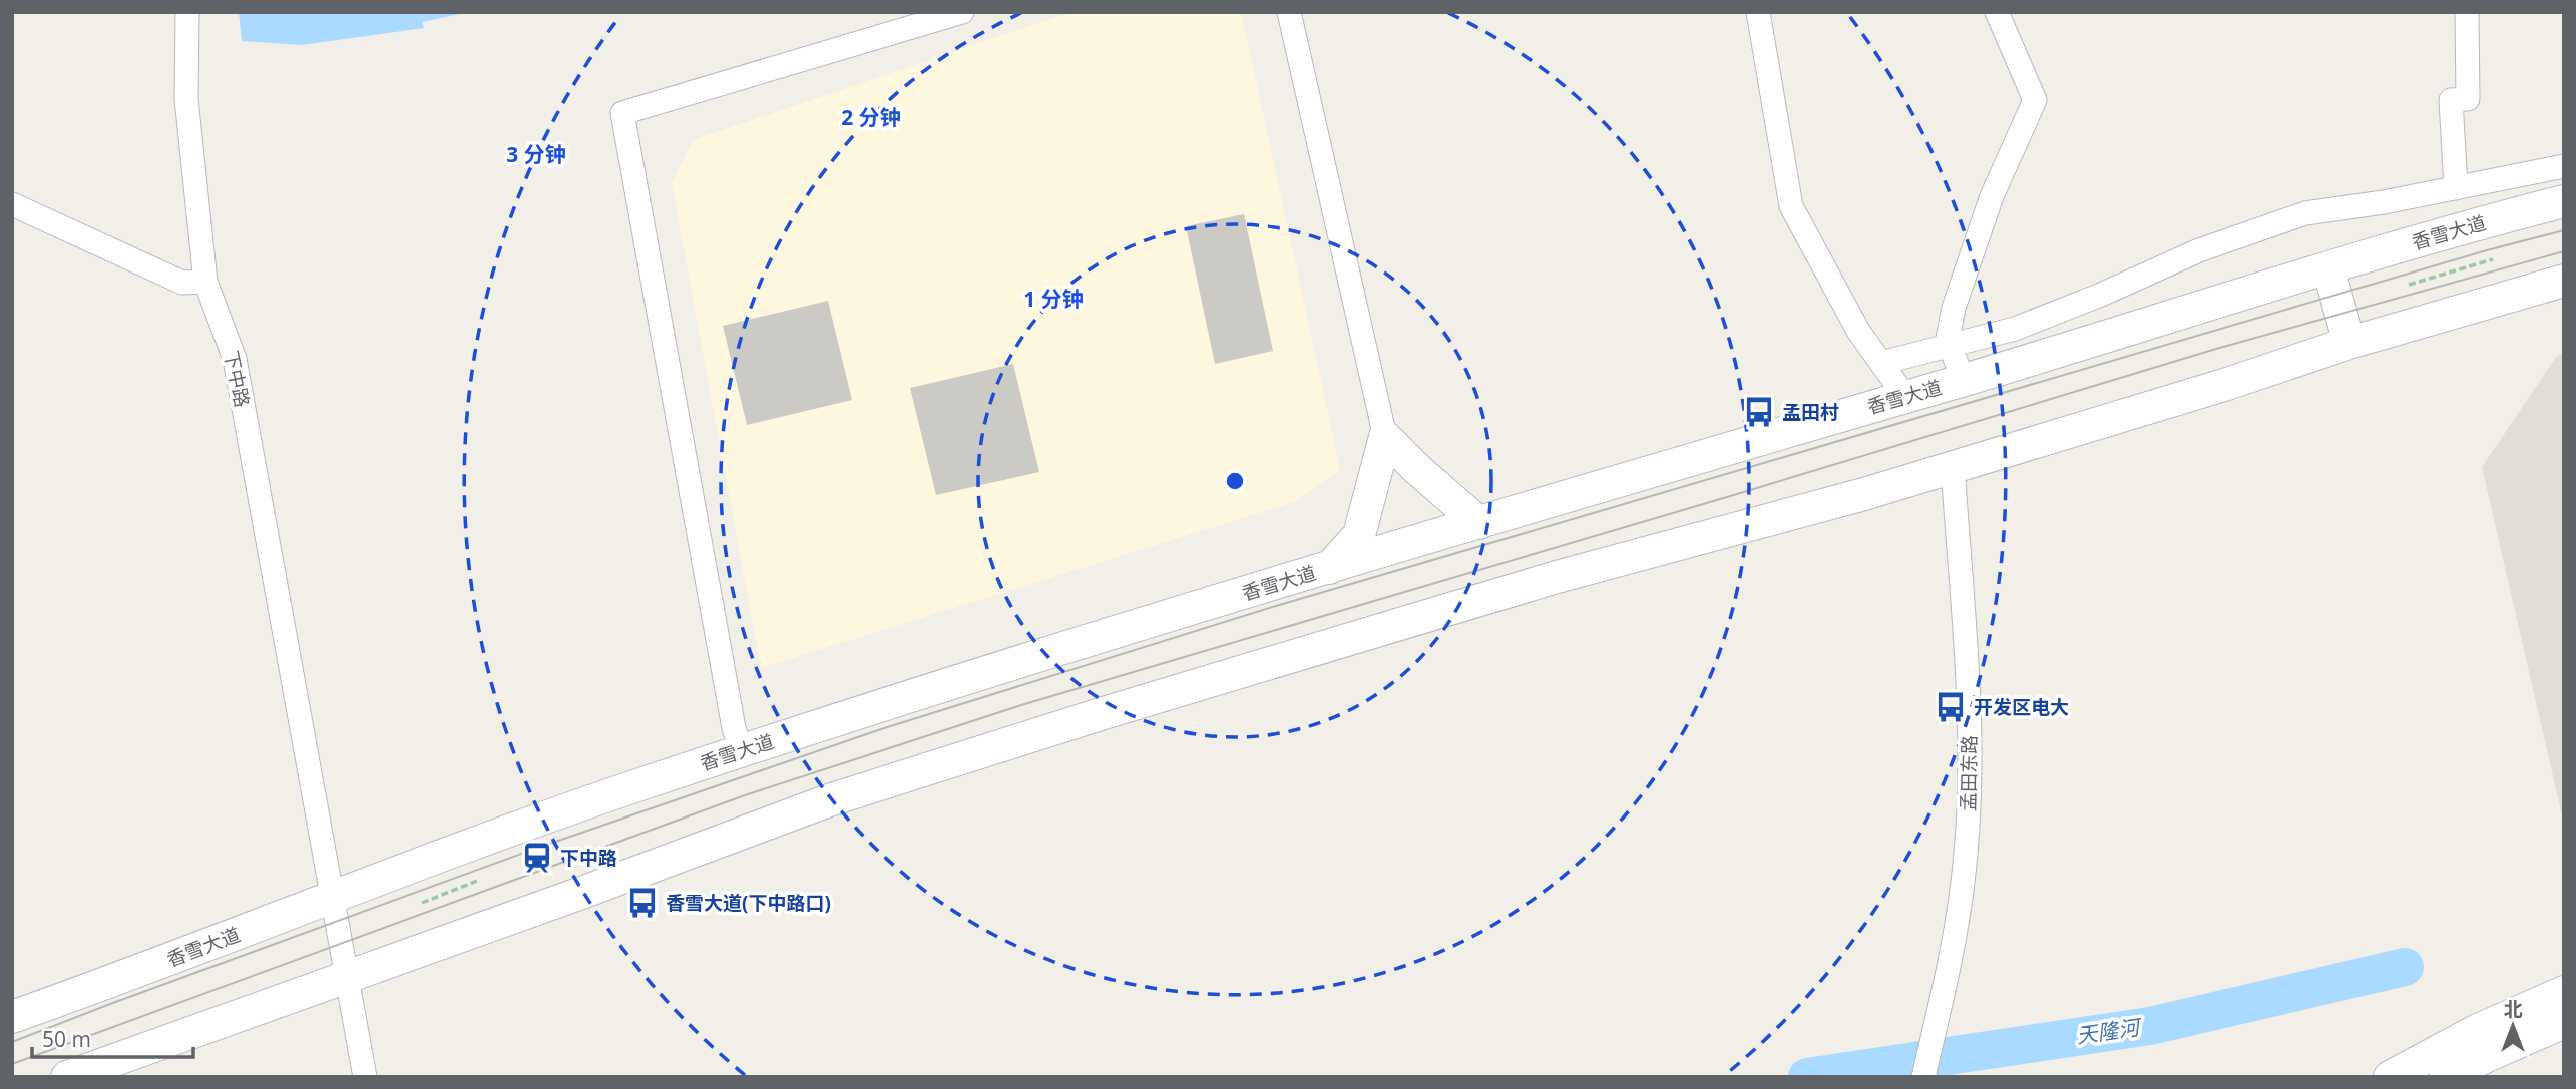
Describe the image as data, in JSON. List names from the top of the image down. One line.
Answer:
{"streets":{"main road":["香雪大道"],"street":["下中路","孟田东路"]},"crossings":[["香雪大道","下中路"]],"water":["天隆河"],"places":{"bus stop":["孟田村","开发区电大","香雪大道(下中路口)"],"station":["下中路"]},"scale_bar":"50 m","north":"top","rings":["2 分钟","3 分钟","1 分钟"]}
